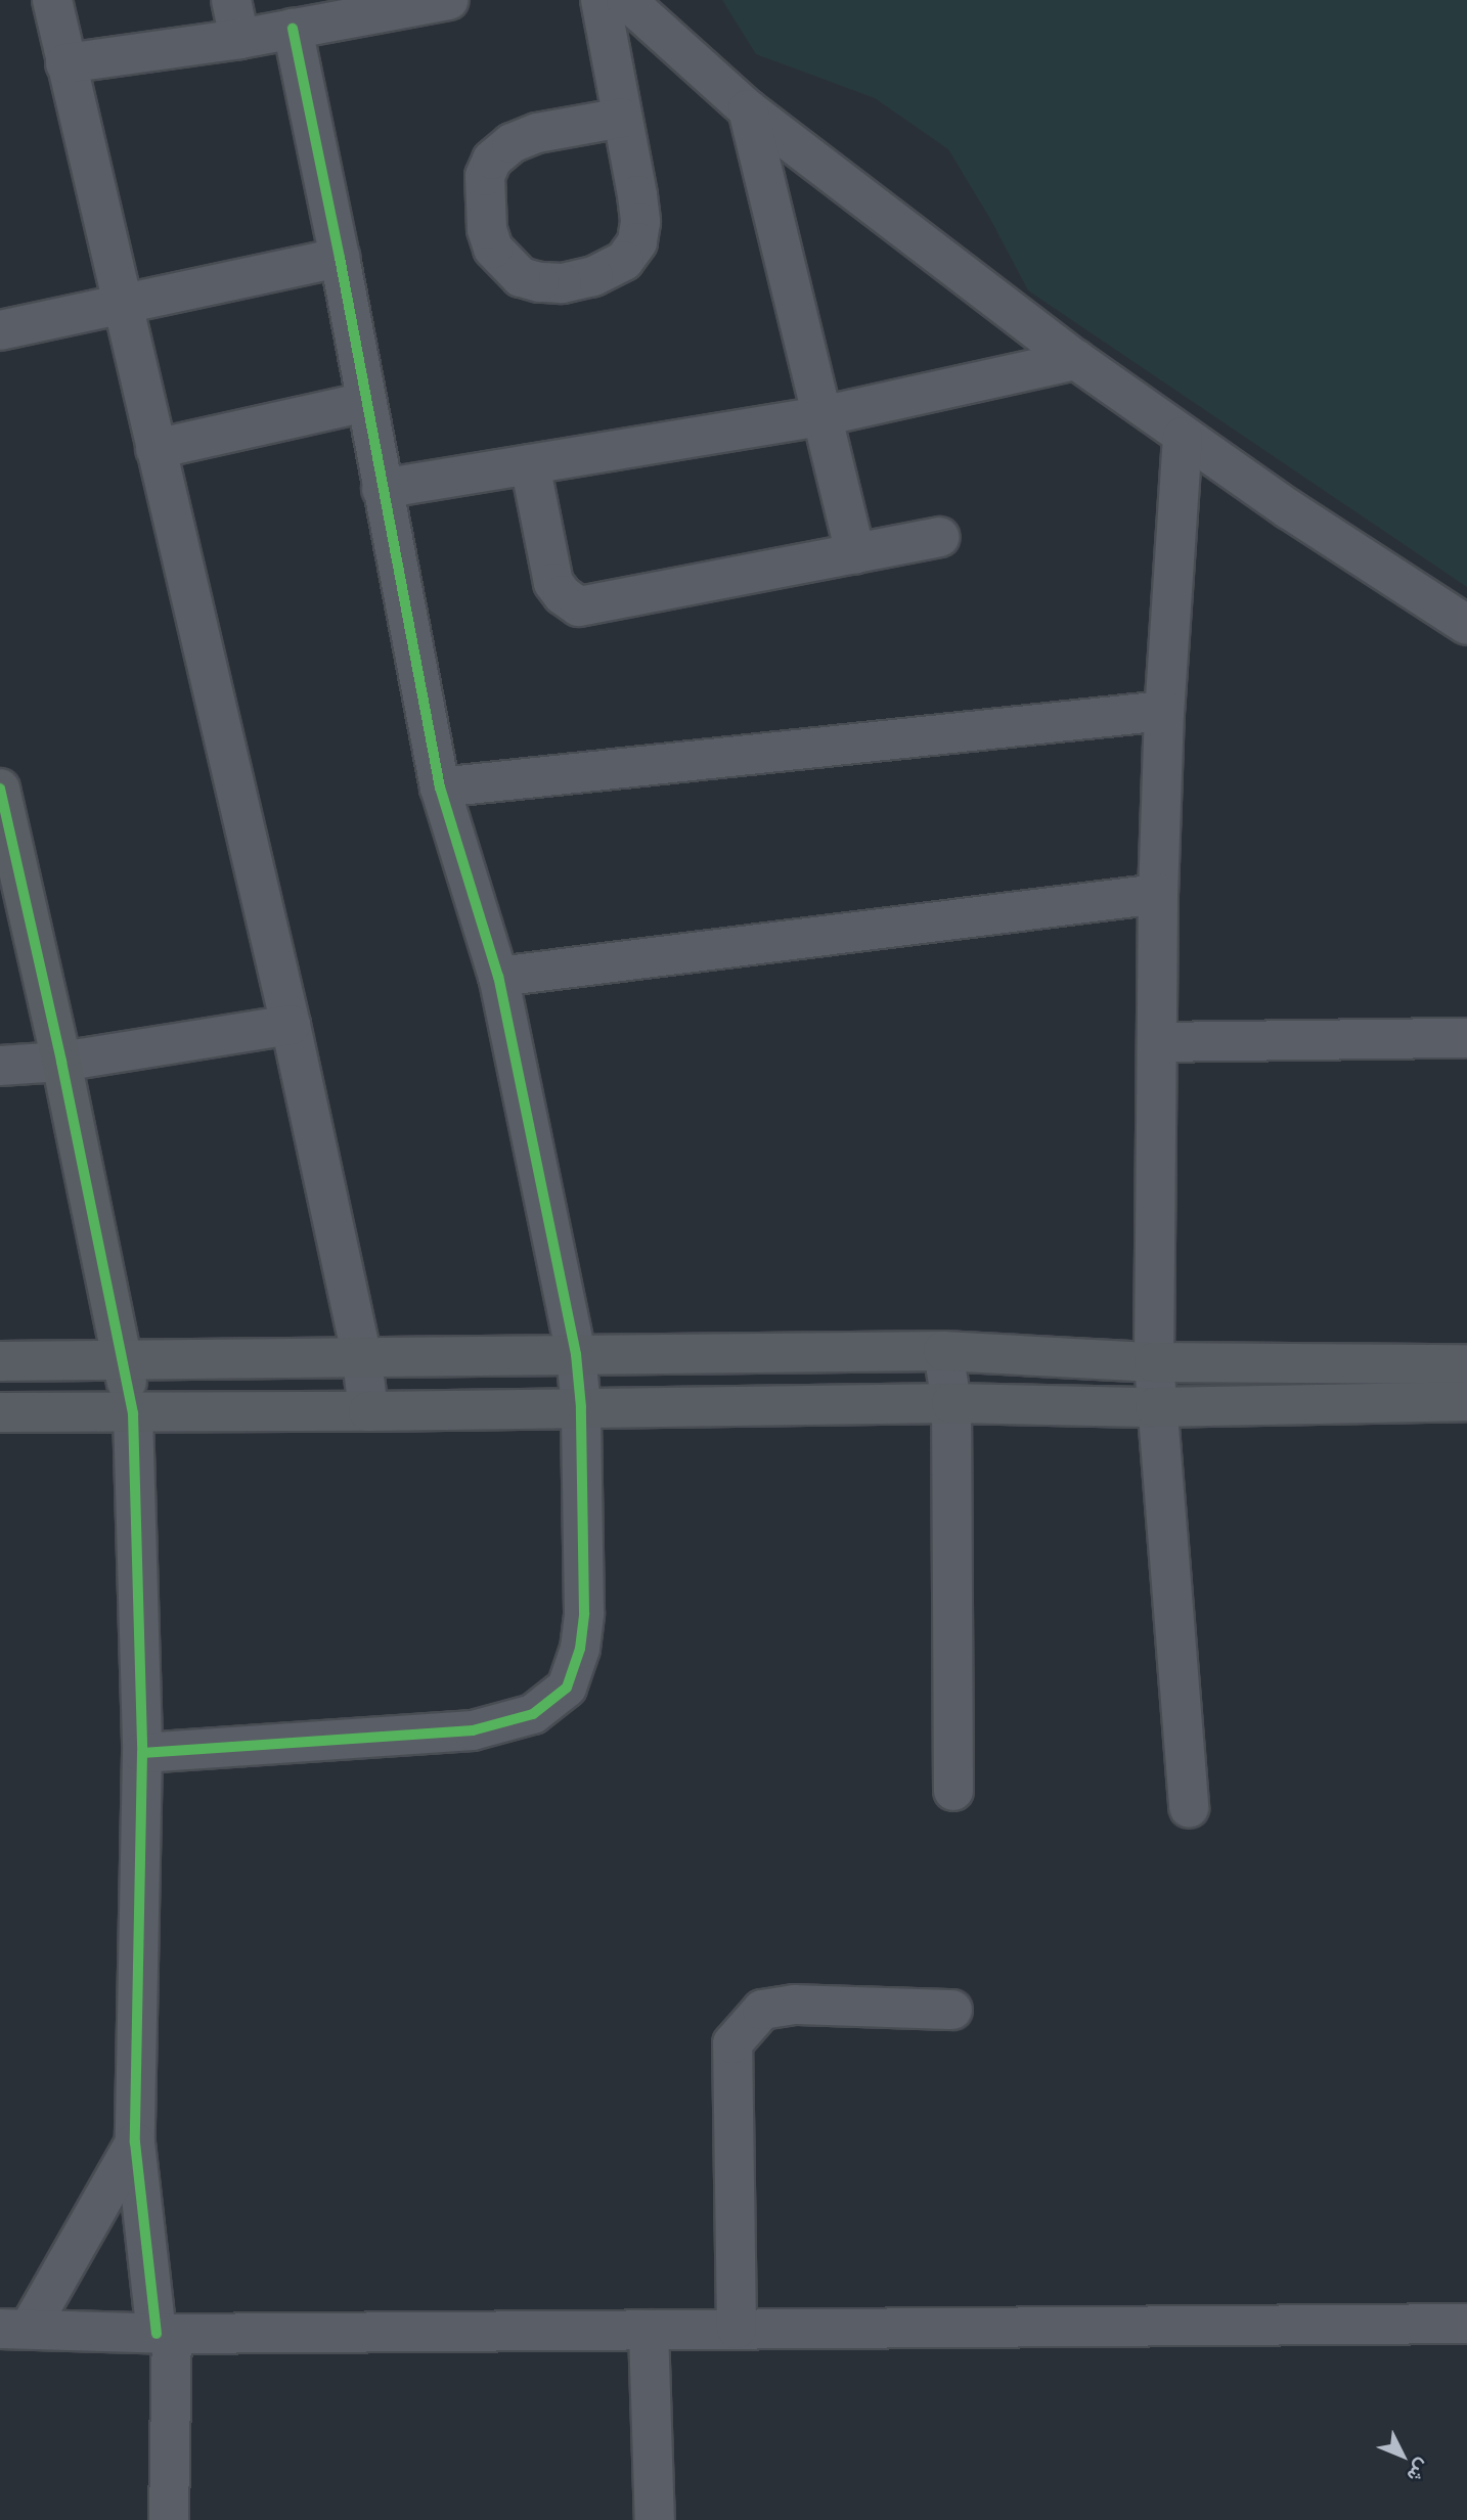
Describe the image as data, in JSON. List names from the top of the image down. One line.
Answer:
{"north":"bottom right"}
